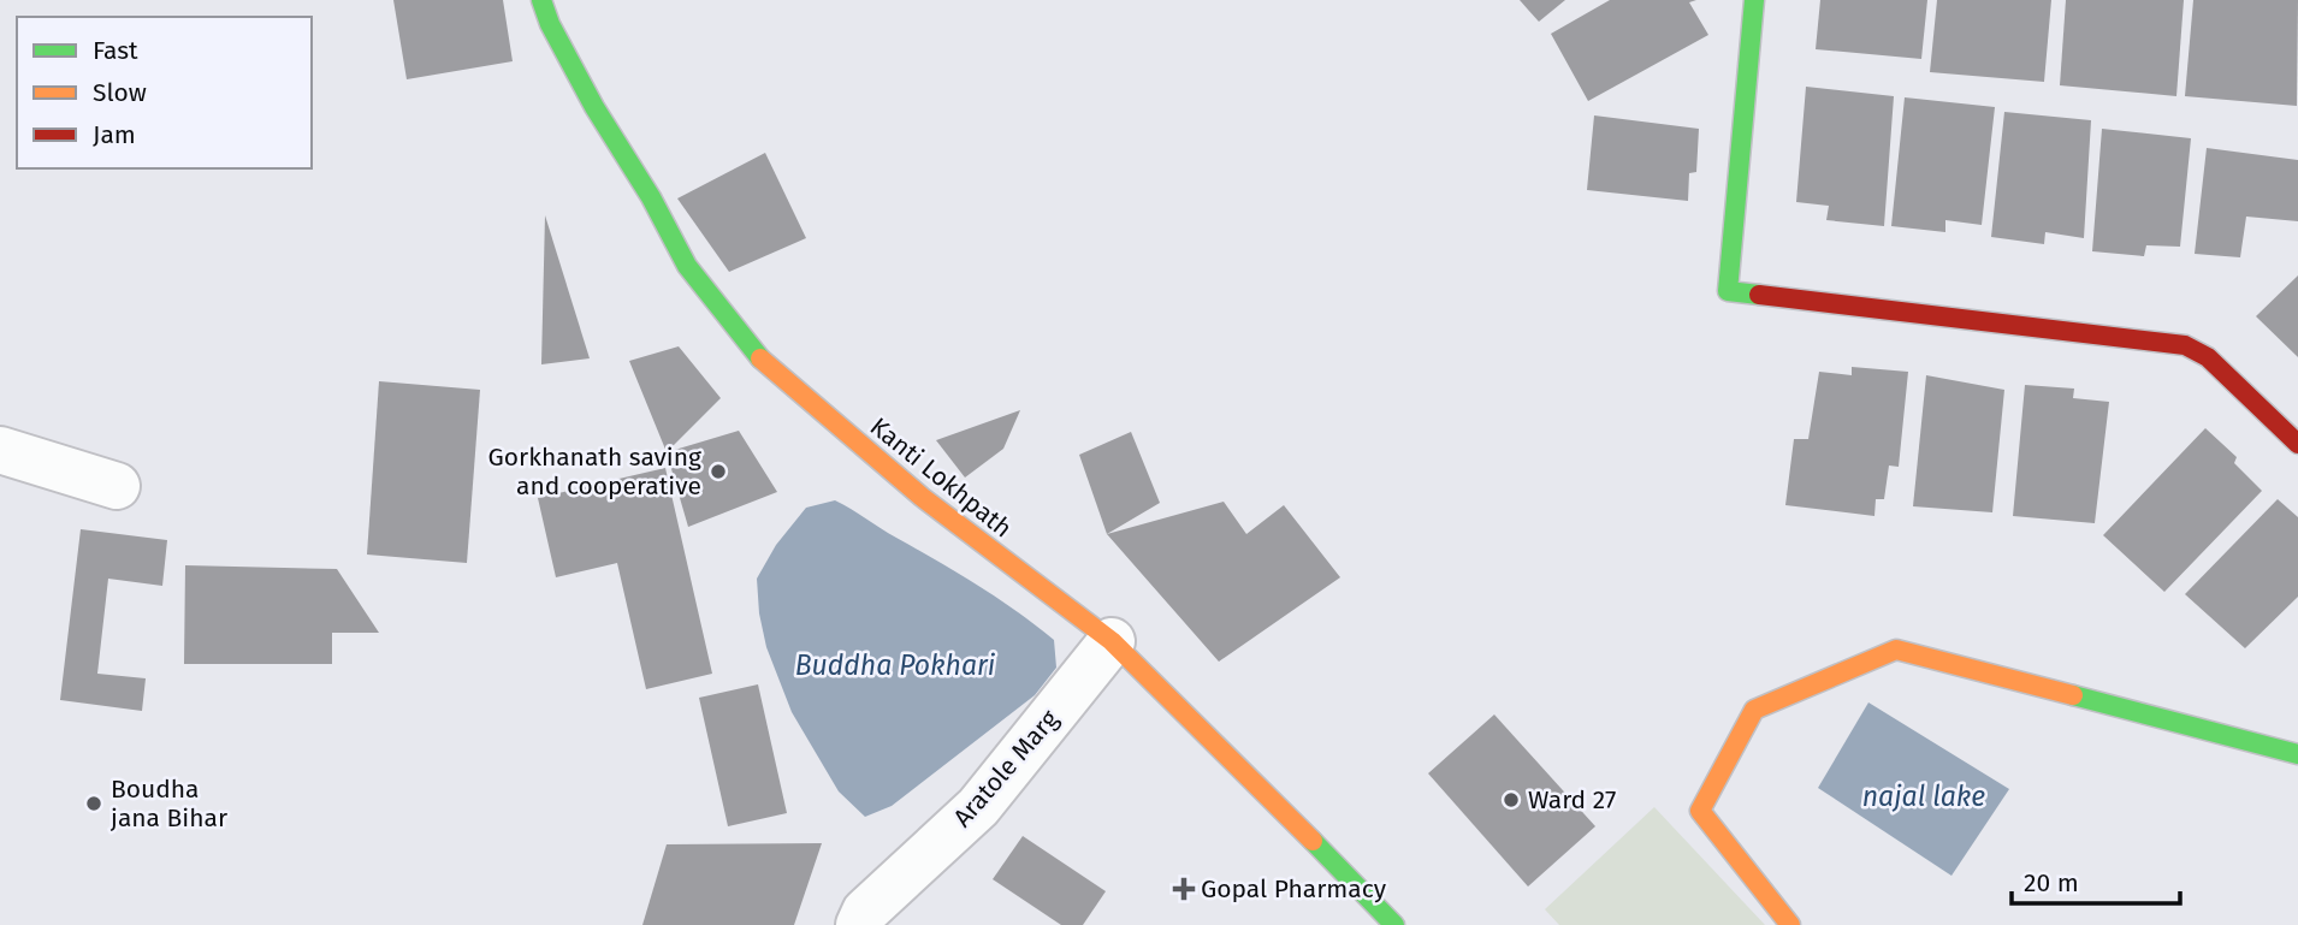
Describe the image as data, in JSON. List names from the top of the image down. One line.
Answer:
{"streets":{"street":["Kanti Lokhpath","Aratole Marg"]},"crossings":[["Kanti Lokhpath","Aratole Marg"]],"water":["Buddha Pokhari","najal lake"],"places":{"other":["Gorkhanath saving and cooperative","Ward 27","Boudha jana Bihar"],"health":["Gopal Pharmacy"]},"legend":["Fast","Slow","Jam"],"scale_bar":"20 m"}
